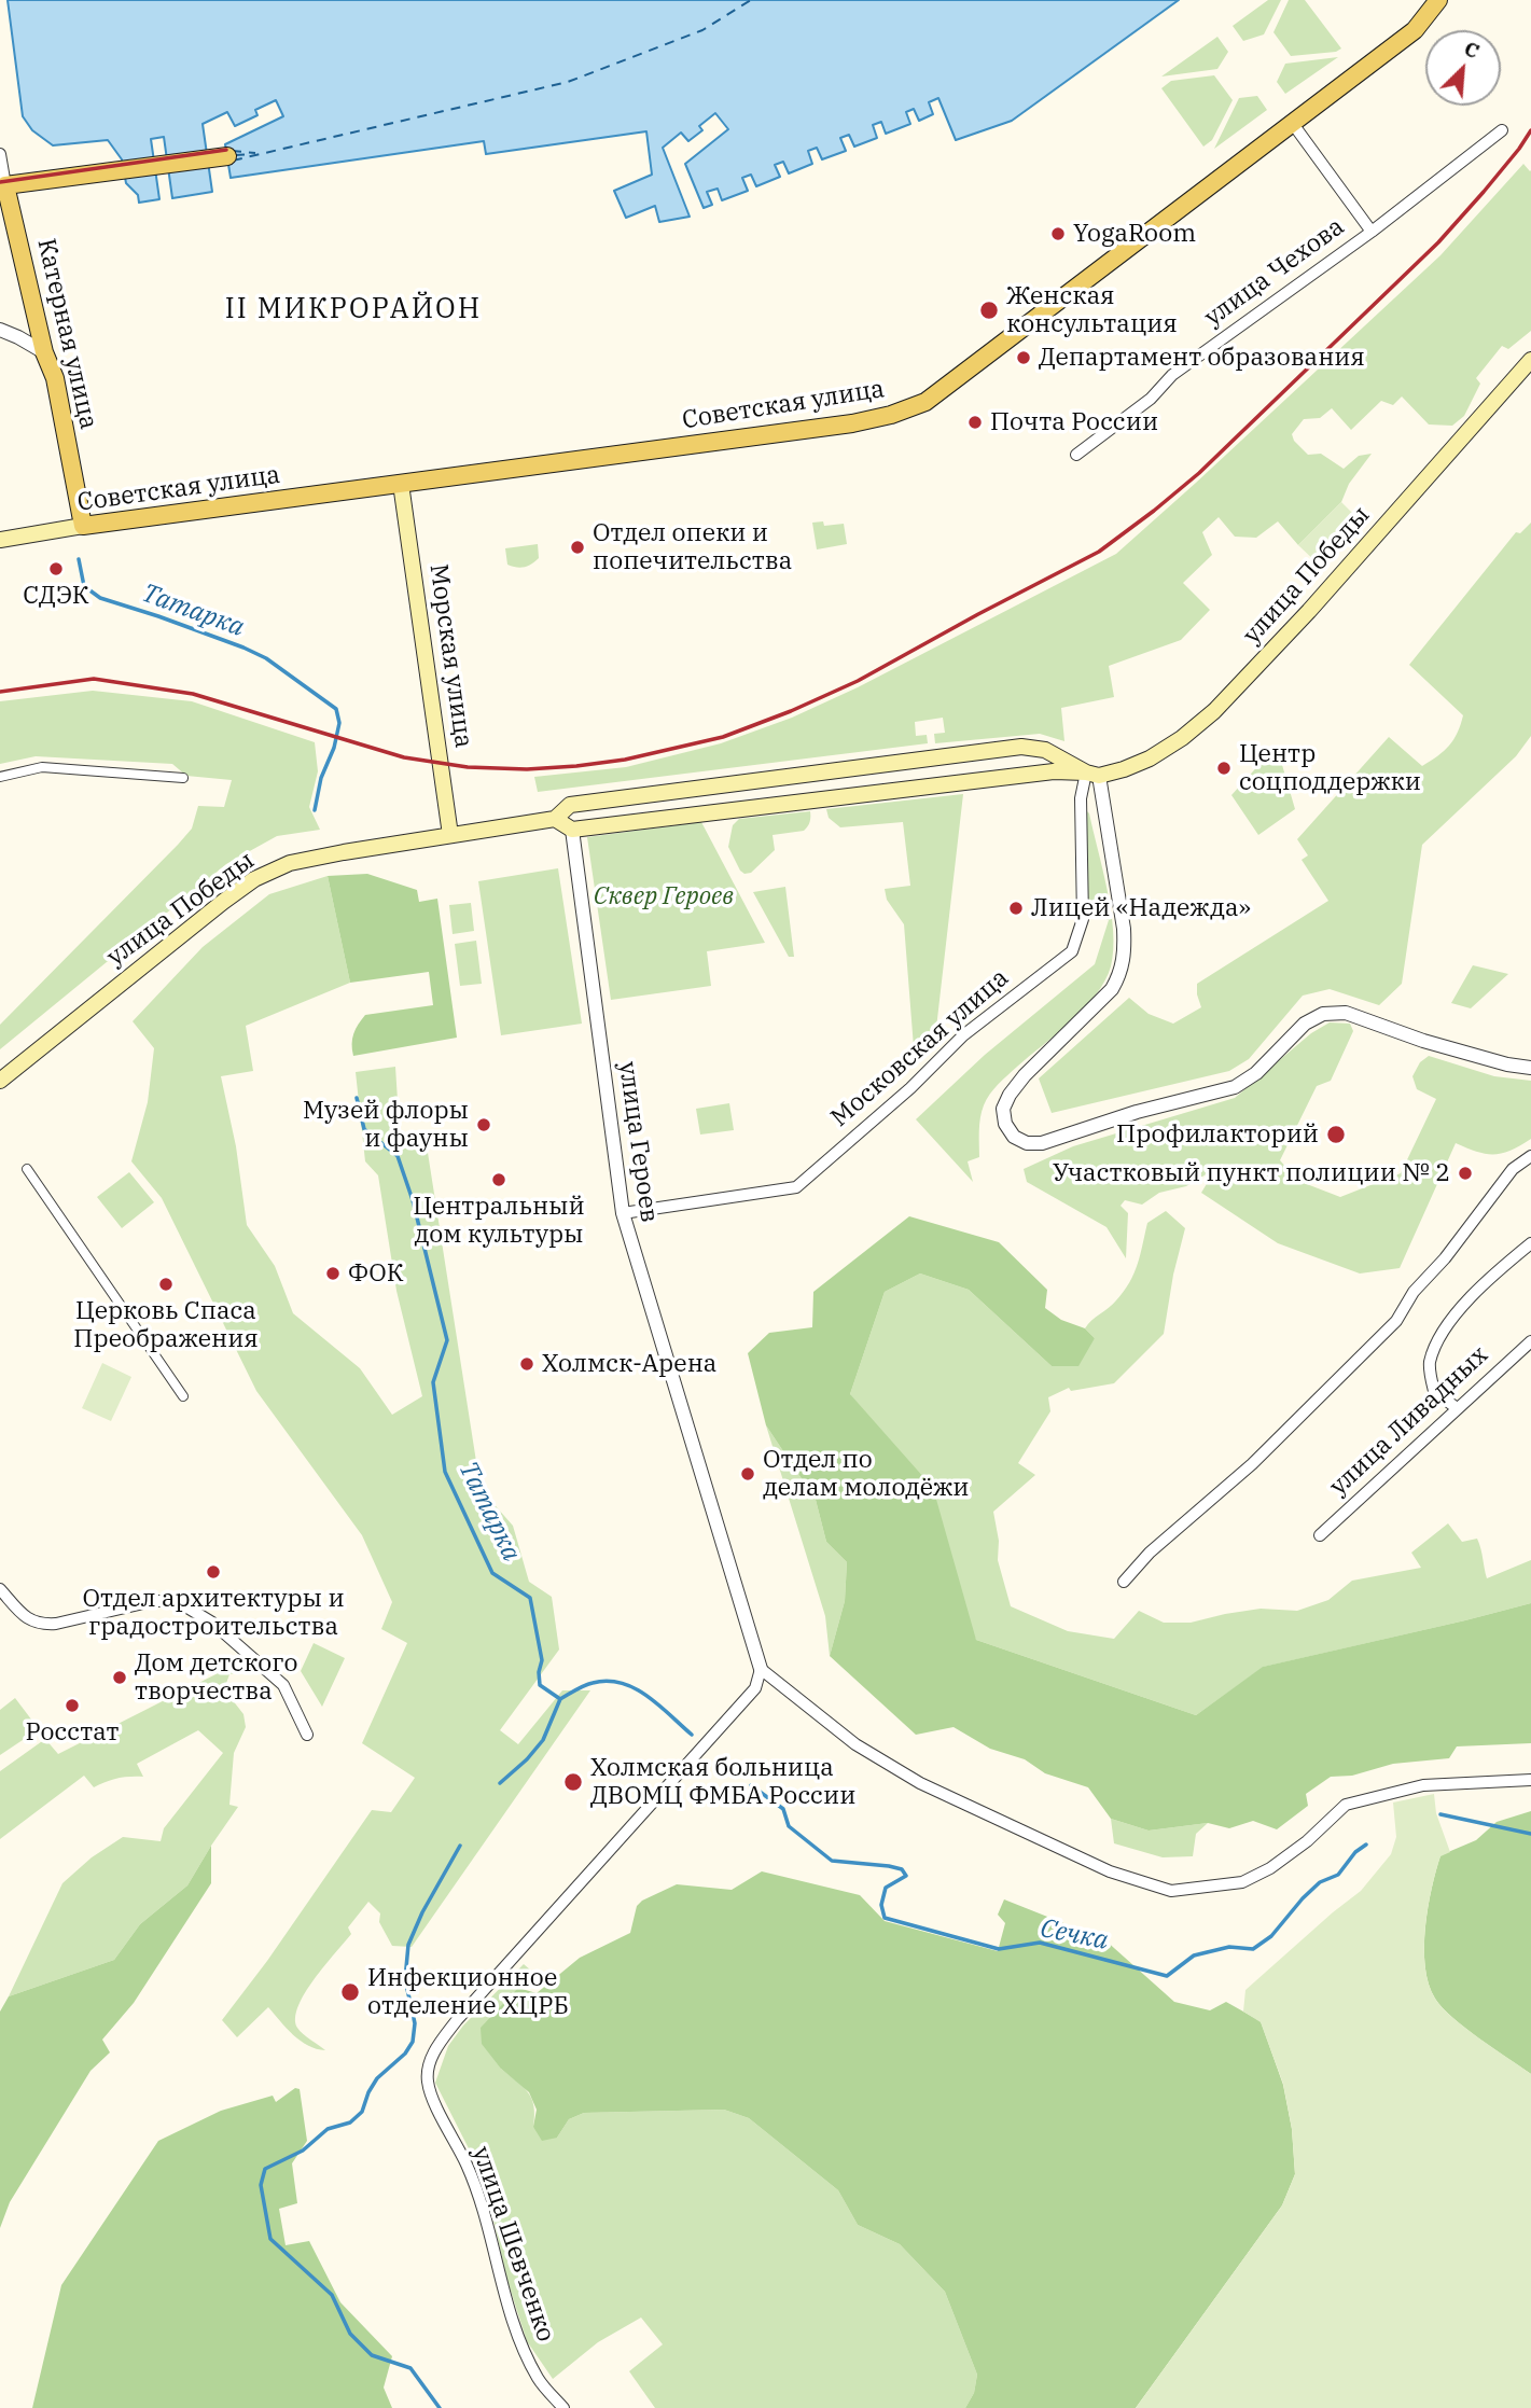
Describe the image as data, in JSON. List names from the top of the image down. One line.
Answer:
{"streets":{"main road":["Катерная улица","Советская улица","улица Победы","Морская улица"],"street":["улица Чехова","Московская улица","улица Героев","улица Ливадных","улица Шевченко"]},"crossings":[["Катерная улица","Советская улица"],["Советская улица","Морская улица"],["улица Победы","Морская улица"],["улица Победы","Московская улица"],["улица Победы","улица Героев"],["Московская улица","улица Героев"],["улица Героев","улица Шевченко"]],"districts":["II МИКРОРАЙОН"],"water":["Татарка","Сечка"],"parks":["Сквер Героев"],"places":["YogaRoom","Женская консультация","Департамент образования","Почта России","Отдел опеки и попечительства","СДЭК","Центр соцподдержки","Лицей «Надежда»","Музей флоры и фауны","Профилакторий","Участковый пункт полиции № 2","Центральный дом культуры","ФОК","Церковь Спаса Преображения","Холмск-Арена","Отдел по делам молодёжи","Отдел архитектуры и градостроительства","Дом детского творчества","Росстат","Холмская больница ДВОМЦ ФМБА России","Инфекционное отделение ХЦРБ"],"north":"top right"}
